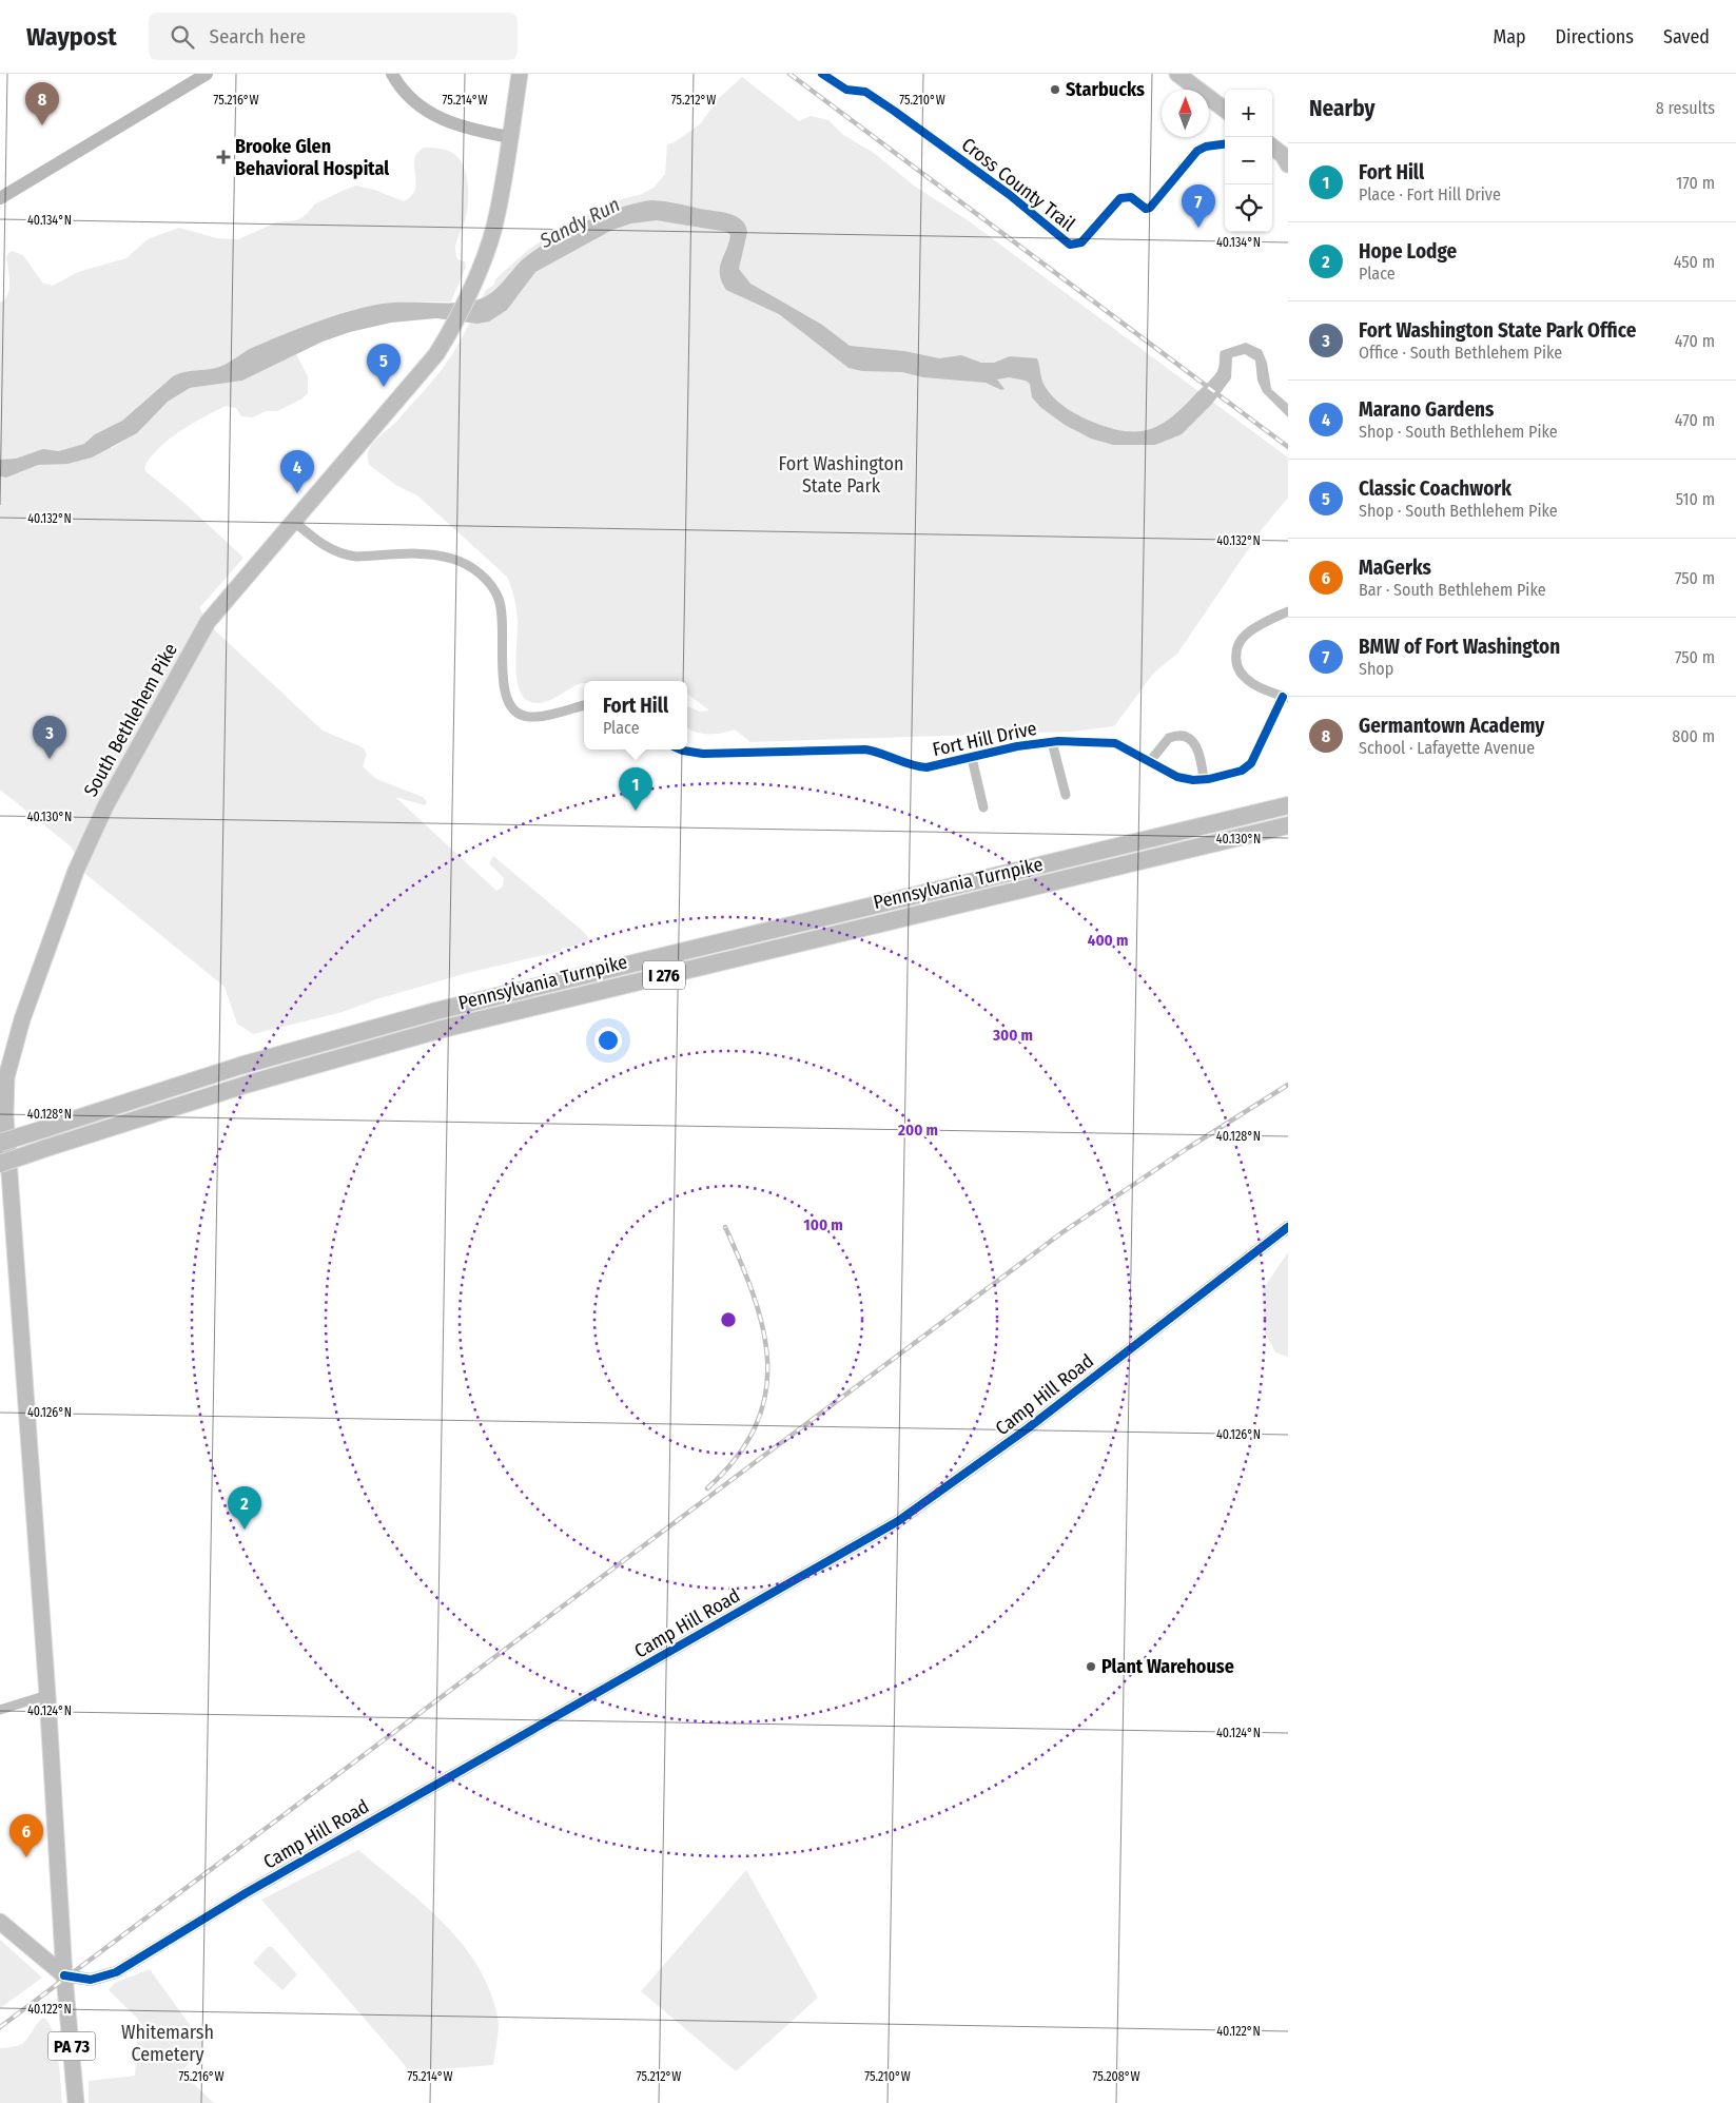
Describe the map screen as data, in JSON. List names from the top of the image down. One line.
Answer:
{"streets":{"highway":["Pennsylvania Turnpike","I 276"],"main road":["South Bethlehem Pike","PA 73"],"street":["Fort Hill Drive","Camp Hill Road"],"cycle path":["Cross County Trail"]},"crossings":[["South Bethlehem Pike","Camp Hill Road"],["South Bethlehem Pike","PA 73"],["Camp Hill Road","PA 73"]],"water":["Sandy Run"],"parks":["Fort Washington State Park","Whitemarsh Cemetery"],"places":{"other":["Starbucks","Plant Warehouse"],"health":["Brooke Glen Behavioral Hospital"]},"north":"top","page":{"header":"Waypost","search":"Search here","nav":["Map","Directions","Saved"],"heading":["Nearby","8 results"],"pins":["8","7","5","4","3","1","2","6"],"map_buttons":["+","−"],"list":[{"mark":"1","name":"Fort Hill","note":"Place · Fort Hill Drive","value":"170 m"},{"mark":"2","name":"Hope Lodge","note":"Place","value":"450 m"},{"mark":"3","name":"Fort Washington State Park Office","note":"Office · South Bethlehem Pike","value":"470 m"},{"mark":"4","name":"Marano Gardens","note":"Shop · South Bethlehem Pike","value":"470 m"},{"mark":"5","name":"Classic Coachwork","note":"Shop · South Bethlehem Pike","value":"510 m"},{"mark":"6","name":"MaGerks","note":"Bar · South Bethlehem Pike","value":"750 m"},{"mark":"7","name":"BMW of Fort Washington","note":"Shop","value":"750 m"},{"mark":"8","name":"Germantown Academy","note":"School · Lafayette Avenue","value":"800 m"}],"popup":["Fort Hill","Place"]},"coordinates":["75.216°W","75.214°W","75.212°W","75.210°W","40.134°N","40.132°N","40.130°N","40.128°N","40.126°N","40.124°N","40.122°N","75.208°W"],"rings":["400 m","300 m","200 m","100 m"]}
